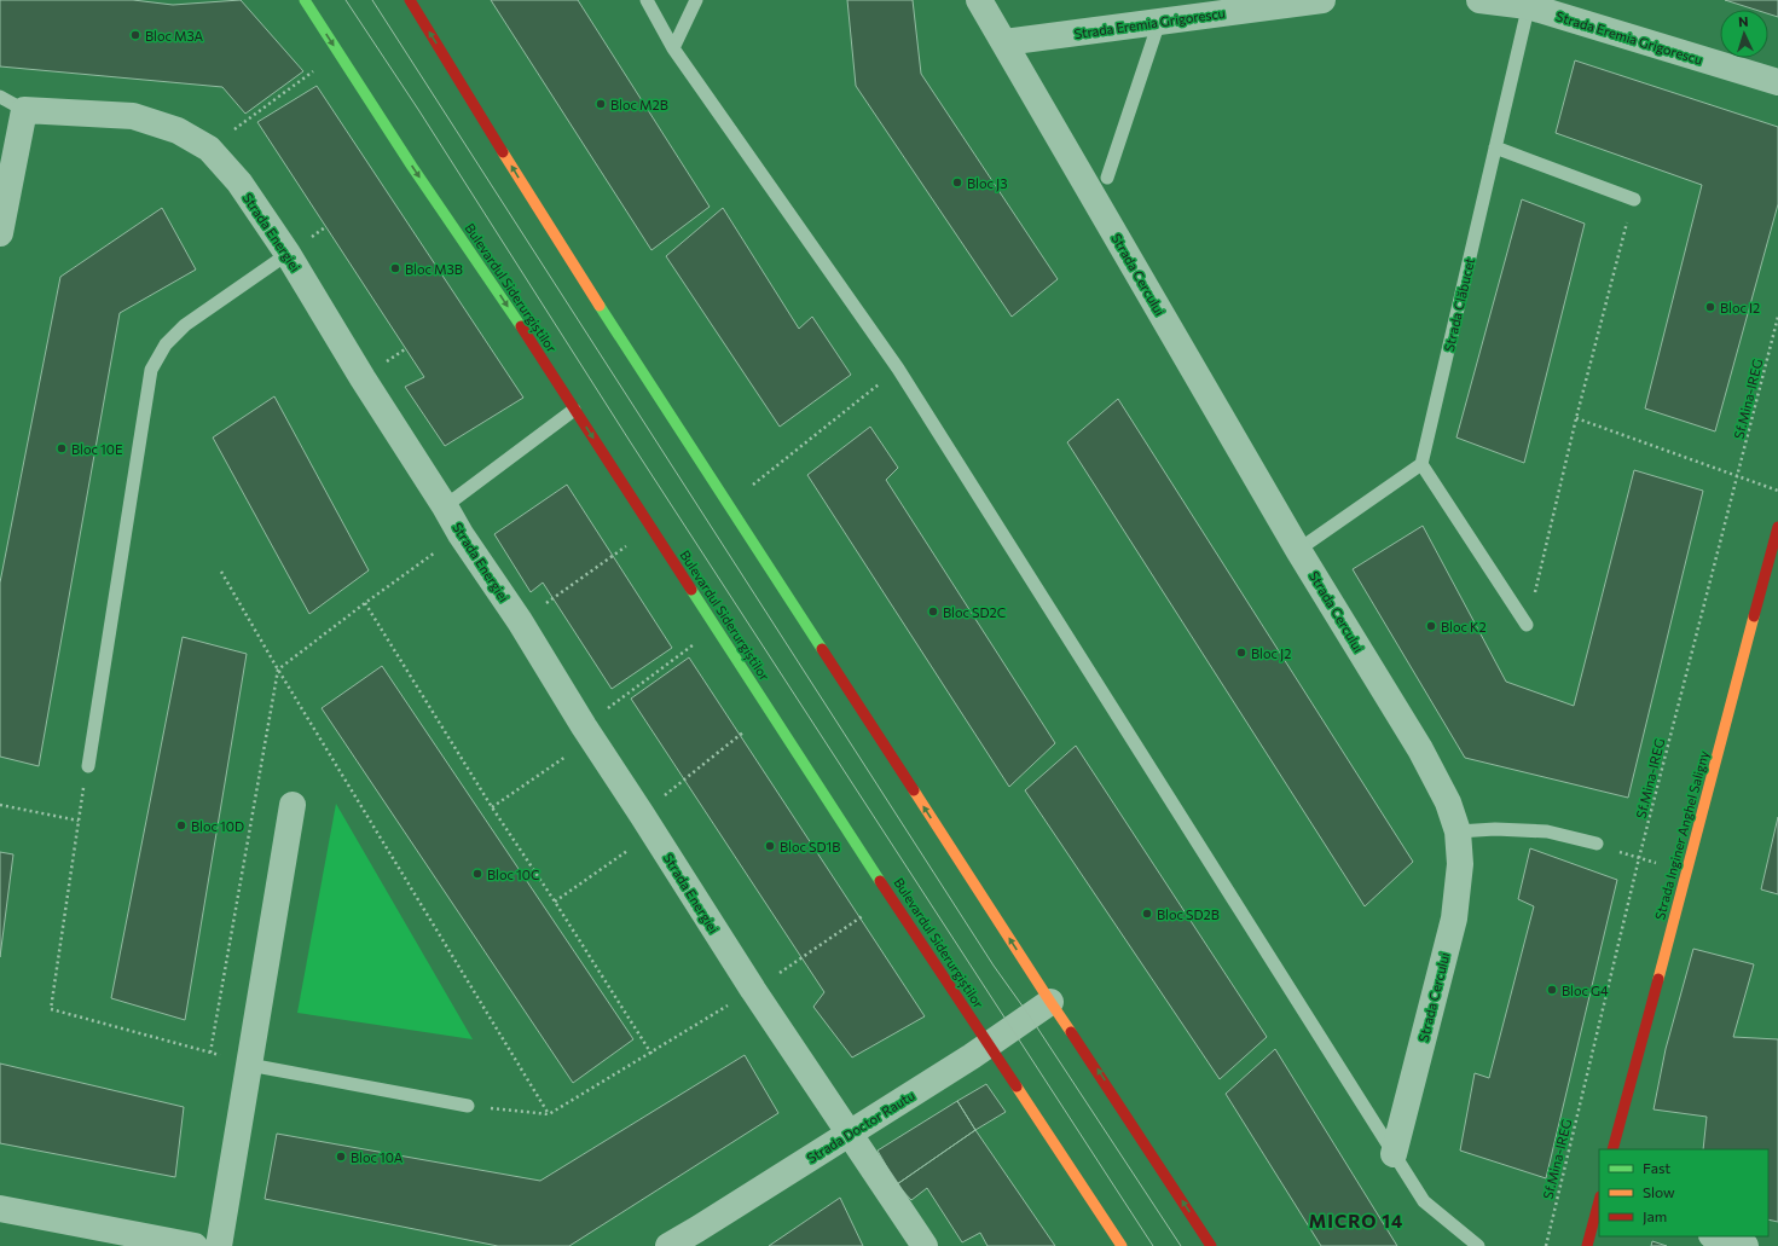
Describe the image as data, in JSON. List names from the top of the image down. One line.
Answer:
{"streets":{"main road":["Bulevardul Siderurgiștilor","Strada Inginer Anghel Saligny"],"street":["Strada Eremia Grigorescu","Strada Energiei","Strada Cercului","Strada Doctor Rautu"],"lane":["Strada Clăbucet"],"path":["Sf.Mina-IREG"]},"crossings":[["Strada Eremia Grigorescu","Strada Cercului"],["Strada Eremia Grigorescu","Strada Clăbucet"],["Strada Energiei","Strada Doctor Rautu"],["Bulevardul Siderurgiștilor","Strada Doctor Rautu"]],"districts":["MICRO 14"],"places":["Bloc M3A","Bloc M2B","Bloc J3","Bloc M3B","Bloc I2","Bloc 10E","Bloc SD2C","Bloc K2","Bloc J2","Bloc 10D","Bloc SD1B","Bloc 10C","Bloc SD2B","Bloc G4","Bloc 10A"],"legend":["Fast","Slow","Jam"],"north":"top"}
